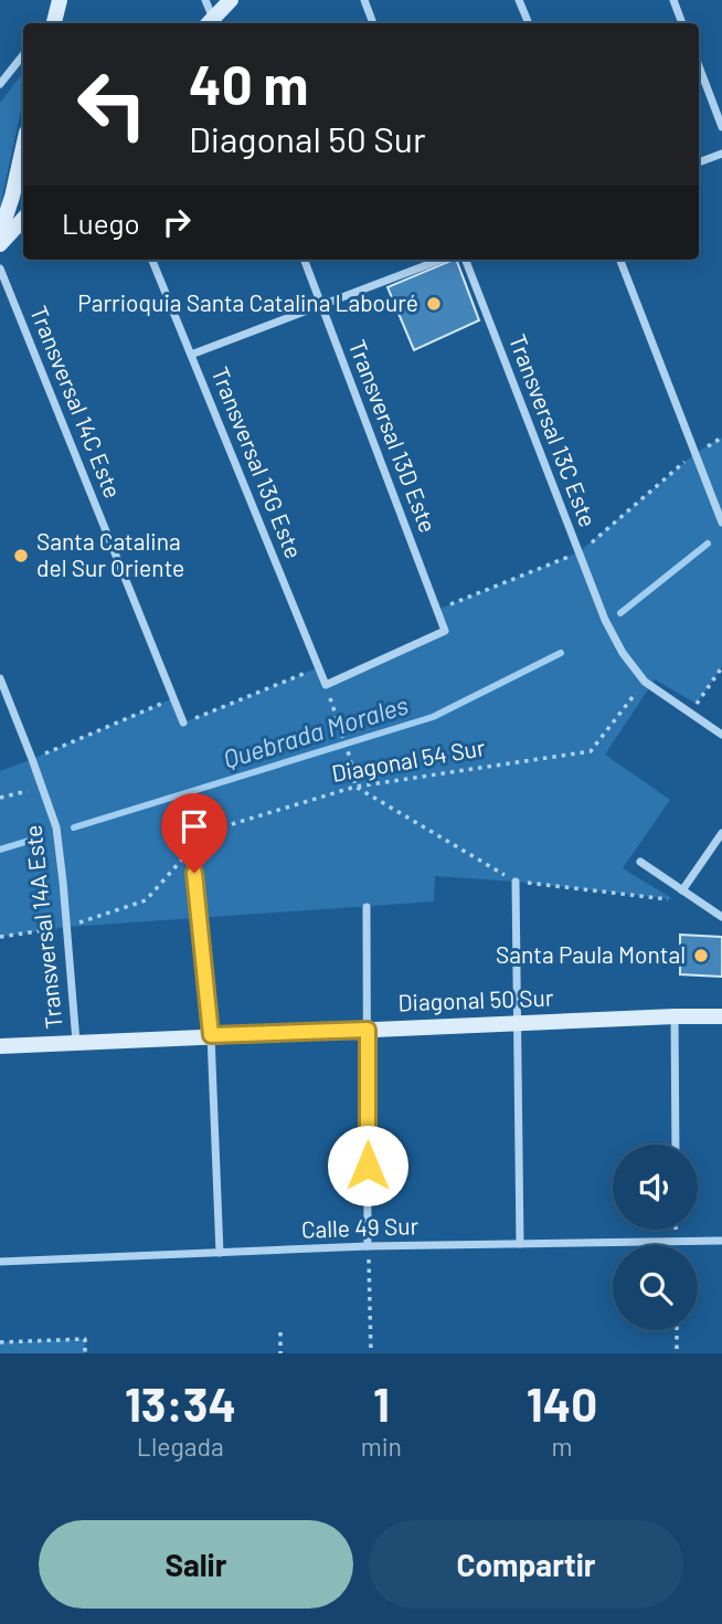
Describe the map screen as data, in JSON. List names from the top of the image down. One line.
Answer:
{"streets":{"street":["Transversal 14C Este","Transversal 13C Este","Transversal 13D Este","Transversal 13G Este","Transversal 14A Este","Diagonal 50 Sur","Calle 49 Sur"],"path":["Diagonal 54 Sur"]},"crossings":[["Transversal 13C Este","Diagonal 54 Sur"],["Transversal 13D Este","Transversal 13G Este"],["Diagonal 54 Sur","Transversal 14A Este"],["Transversal 14A Este","Diagonal 50 Sur"]],"water":["Quebrada Morales"],"places":["Parrioquia Santa Catalina Labouré","Santa Catalina del Sur Oriente","Santa Paula Montal"],"page":{"turn":["40 m","Diagonal 50 Sur"],"then":"Luego","eta":["13:34","Llegada","1","min","140","m"],"buttons":["Salir","Compartir"]}}
